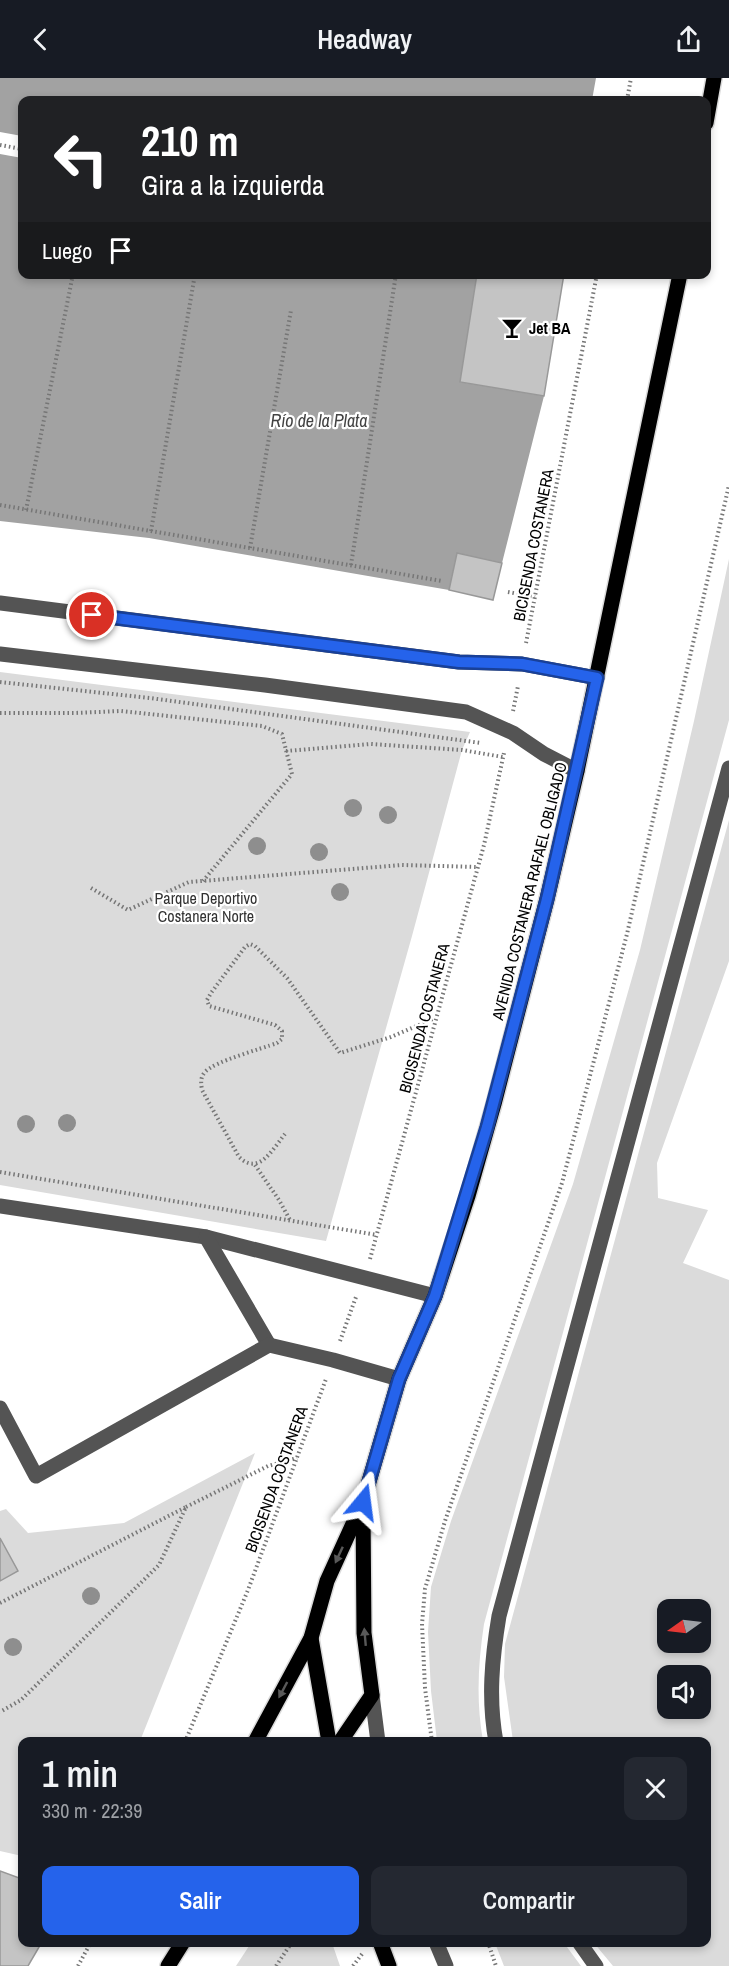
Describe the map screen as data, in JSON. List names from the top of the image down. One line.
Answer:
{"streets":{"main road":["AVENIDA COSTANERA RAFAEL OBLIGADO"],"path":["BICISENDA COSTANERA"]},"water":["Río de la Plata"],"parks":["Parque Deportivo Costanera Norte"],"places":{"bar":["Jet BA"]},"north":"left","page":{"header":"Headway","turn":["210 m","Gira a la izquierda"],"then":"Luego","heading":["1 min","330 m · 22:39"],"buttons":["Salir","Compartir"]}}
